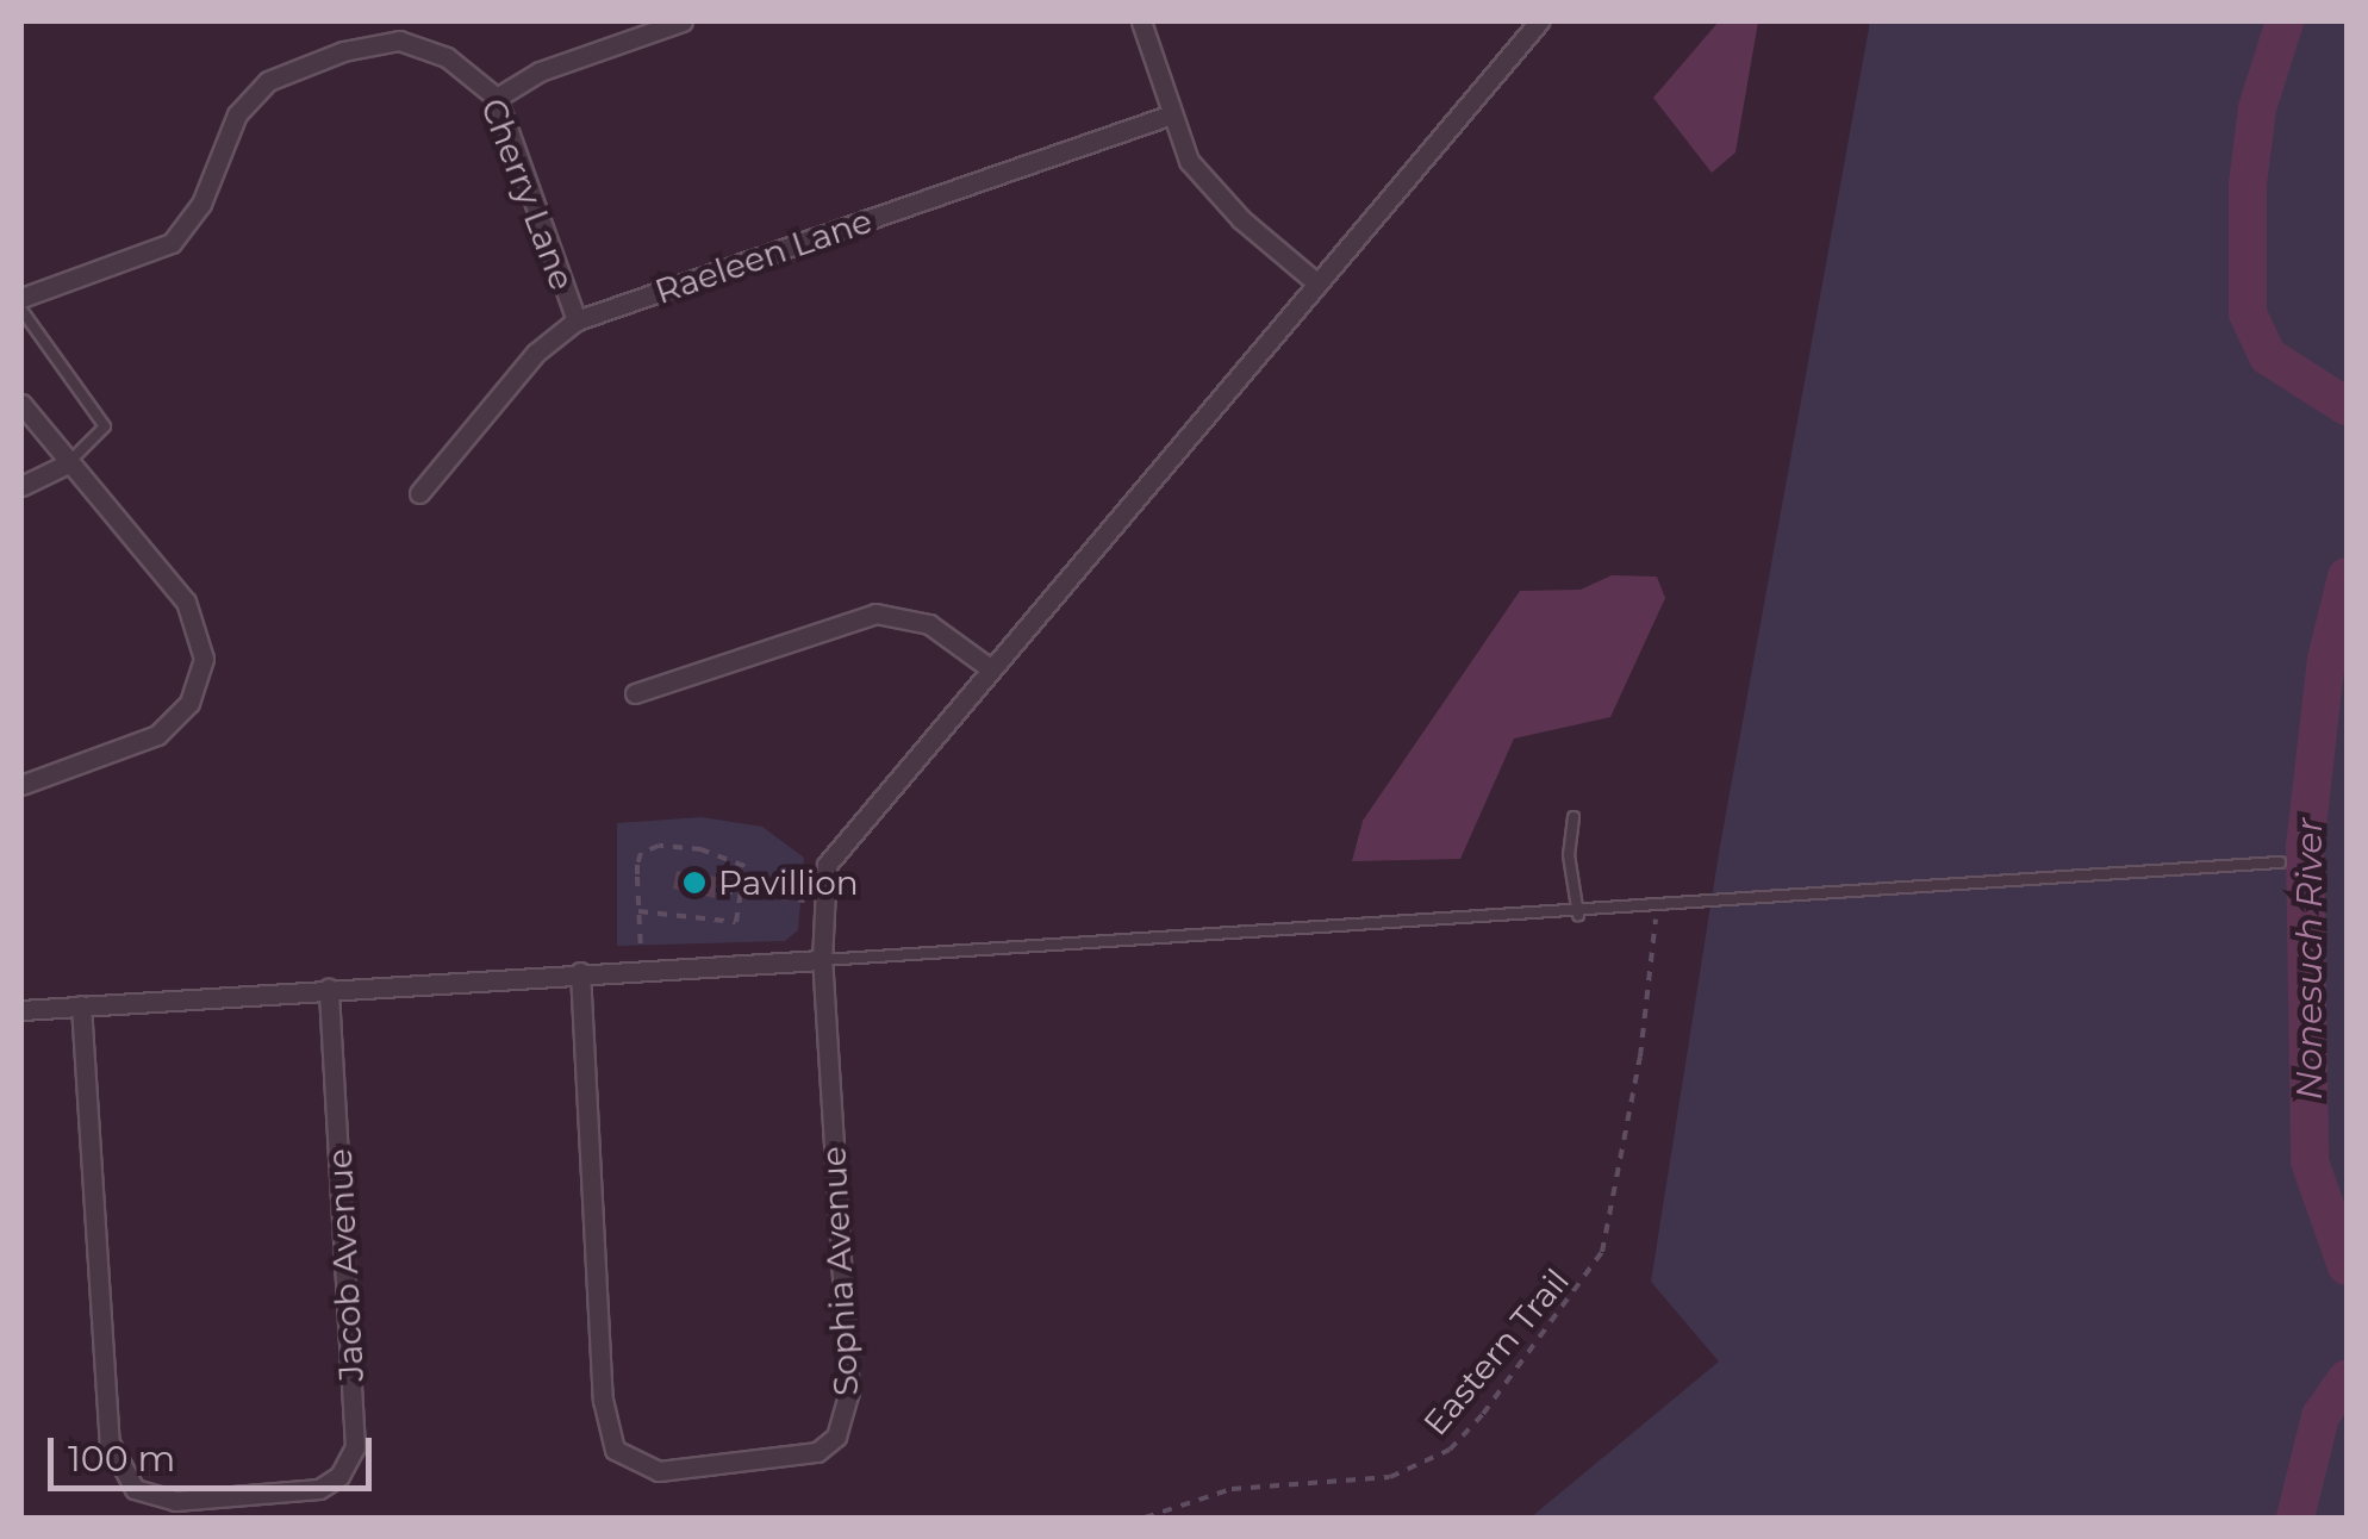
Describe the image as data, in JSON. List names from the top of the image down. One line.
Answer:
{"streets":{"street":["Cherry Lane","Raeleen Lane","Jacob Avenue","Sophia Avenue"],"path":["Eastern Trail"]},"crossings":[["Cherry Lane","Raeleen Lane"]],"water":["Nonesuch River"],"places":["Pavillion"],"scale_bar":"100 m"}
